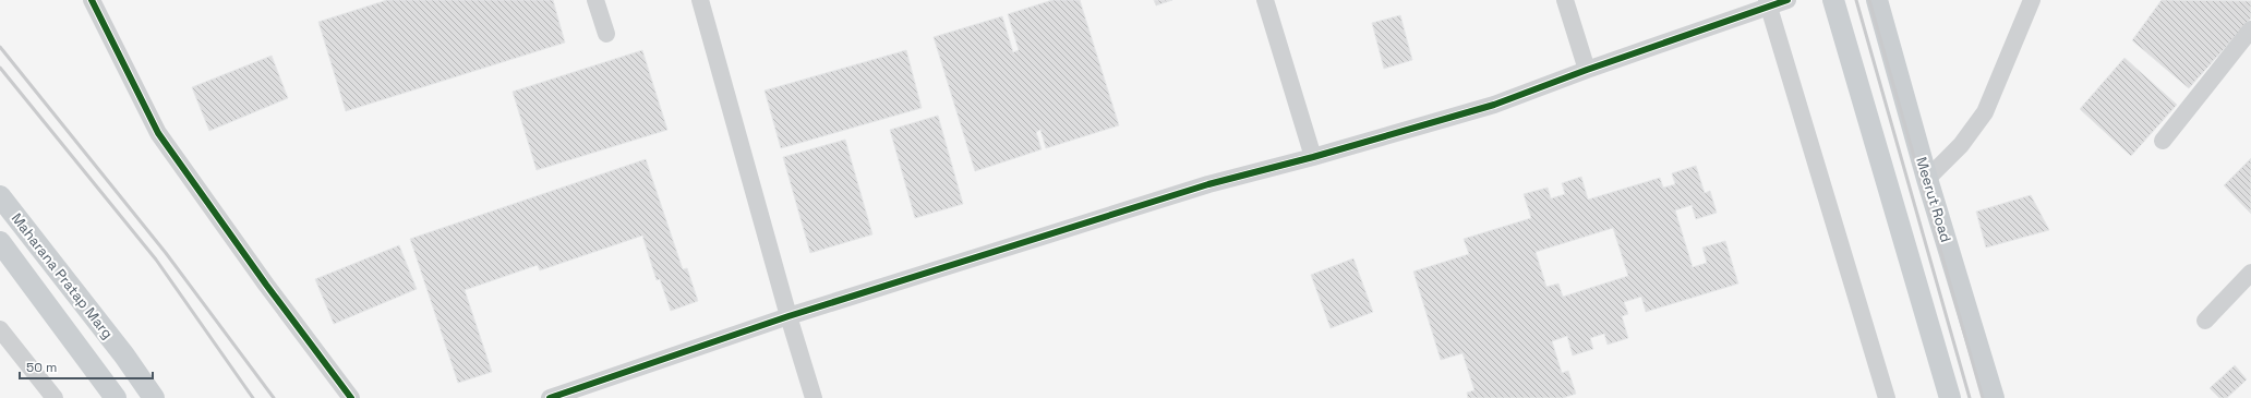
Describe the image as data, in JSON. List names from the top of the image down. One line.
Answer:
{"streets":{"main road":["Meerut Road","Maharana Pratap Marg"]},"scale_bar":"50 m"}
